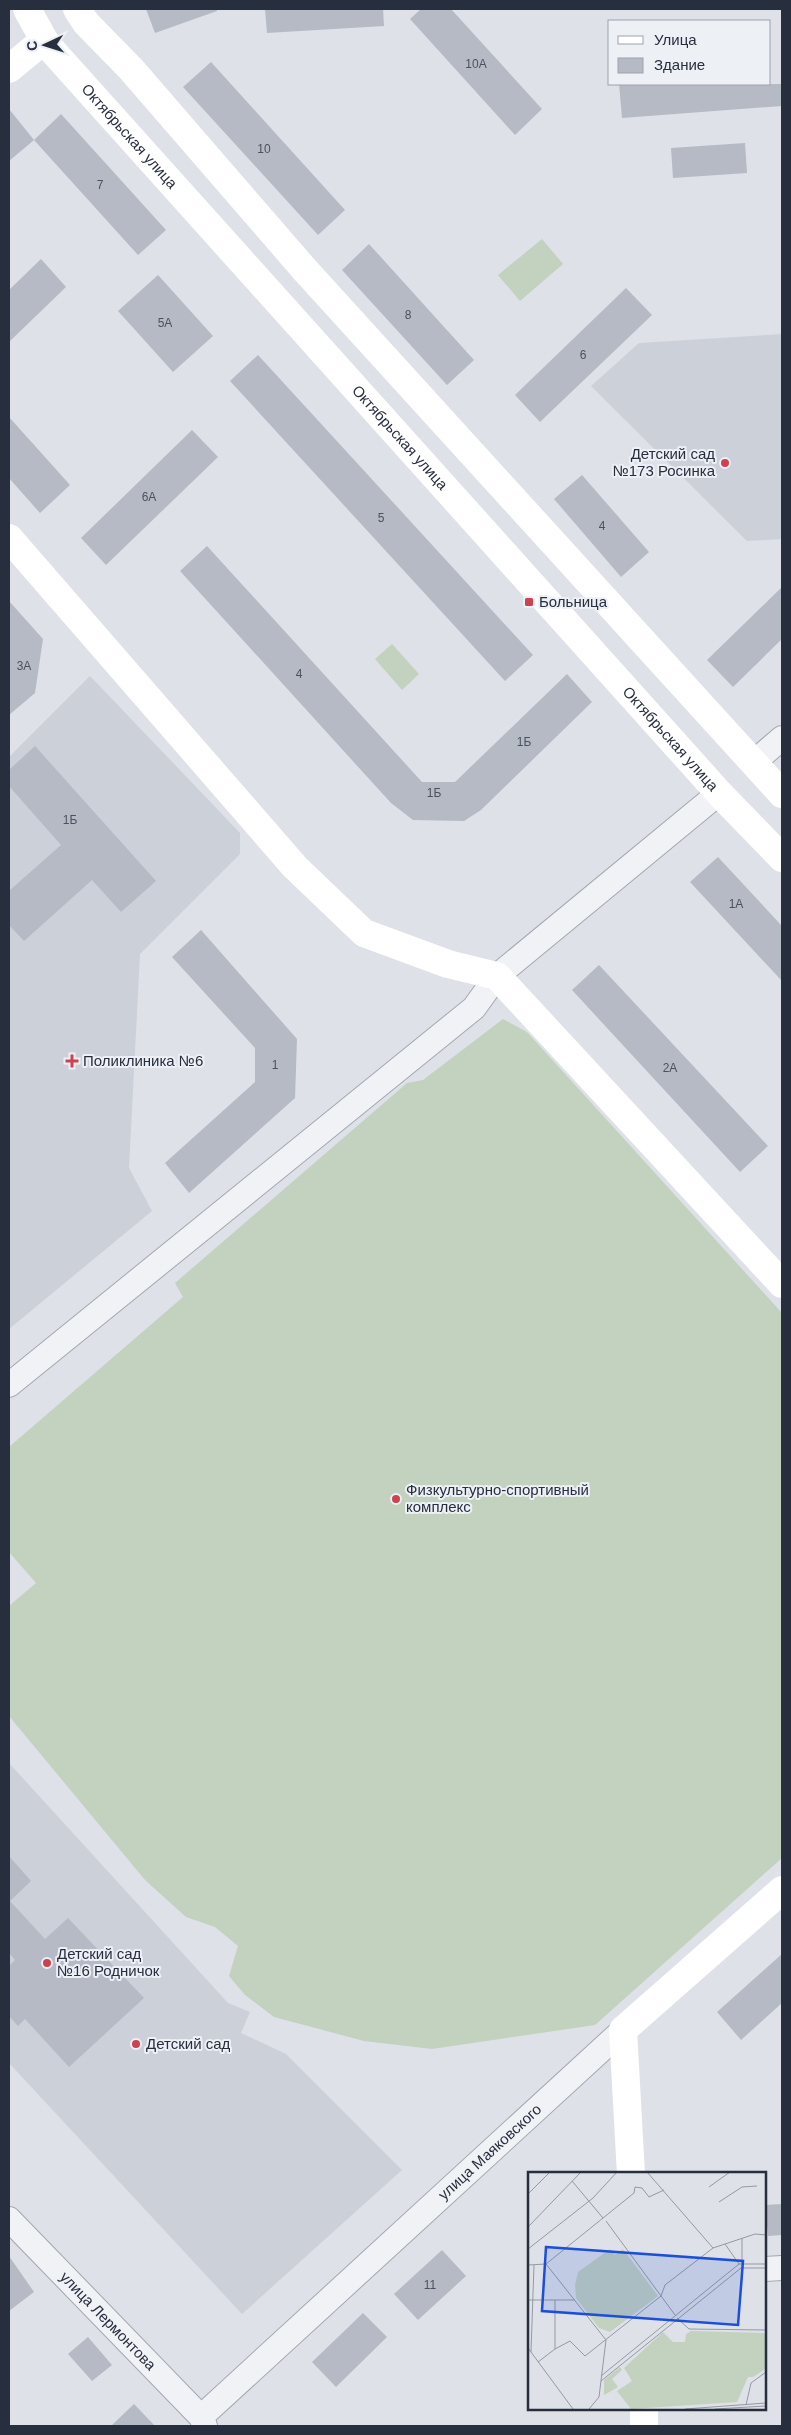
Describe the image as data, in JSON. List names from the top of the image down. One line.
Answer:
{"streets":{"street":["Октябрьская улица","улица Маяковского","улица Лермонтова"]},"crossings":[["улица Маяковского","улица Лермонтова"]],"places":{"other":["Детский сад №173 Росинка","Физкультурно-спортивный комплекс","Детский сад №16 Родничок","Детский сад"],"transit":["Больница"],"health":["Поликлиника №6"]},"house_numbers":["10А","10","7","8","5А","6","6А","5","4","3А","4","1Б","1Б","1Б","1А","1","2А","11"],"legend":["Улица","Здание"],"north":"left"}
